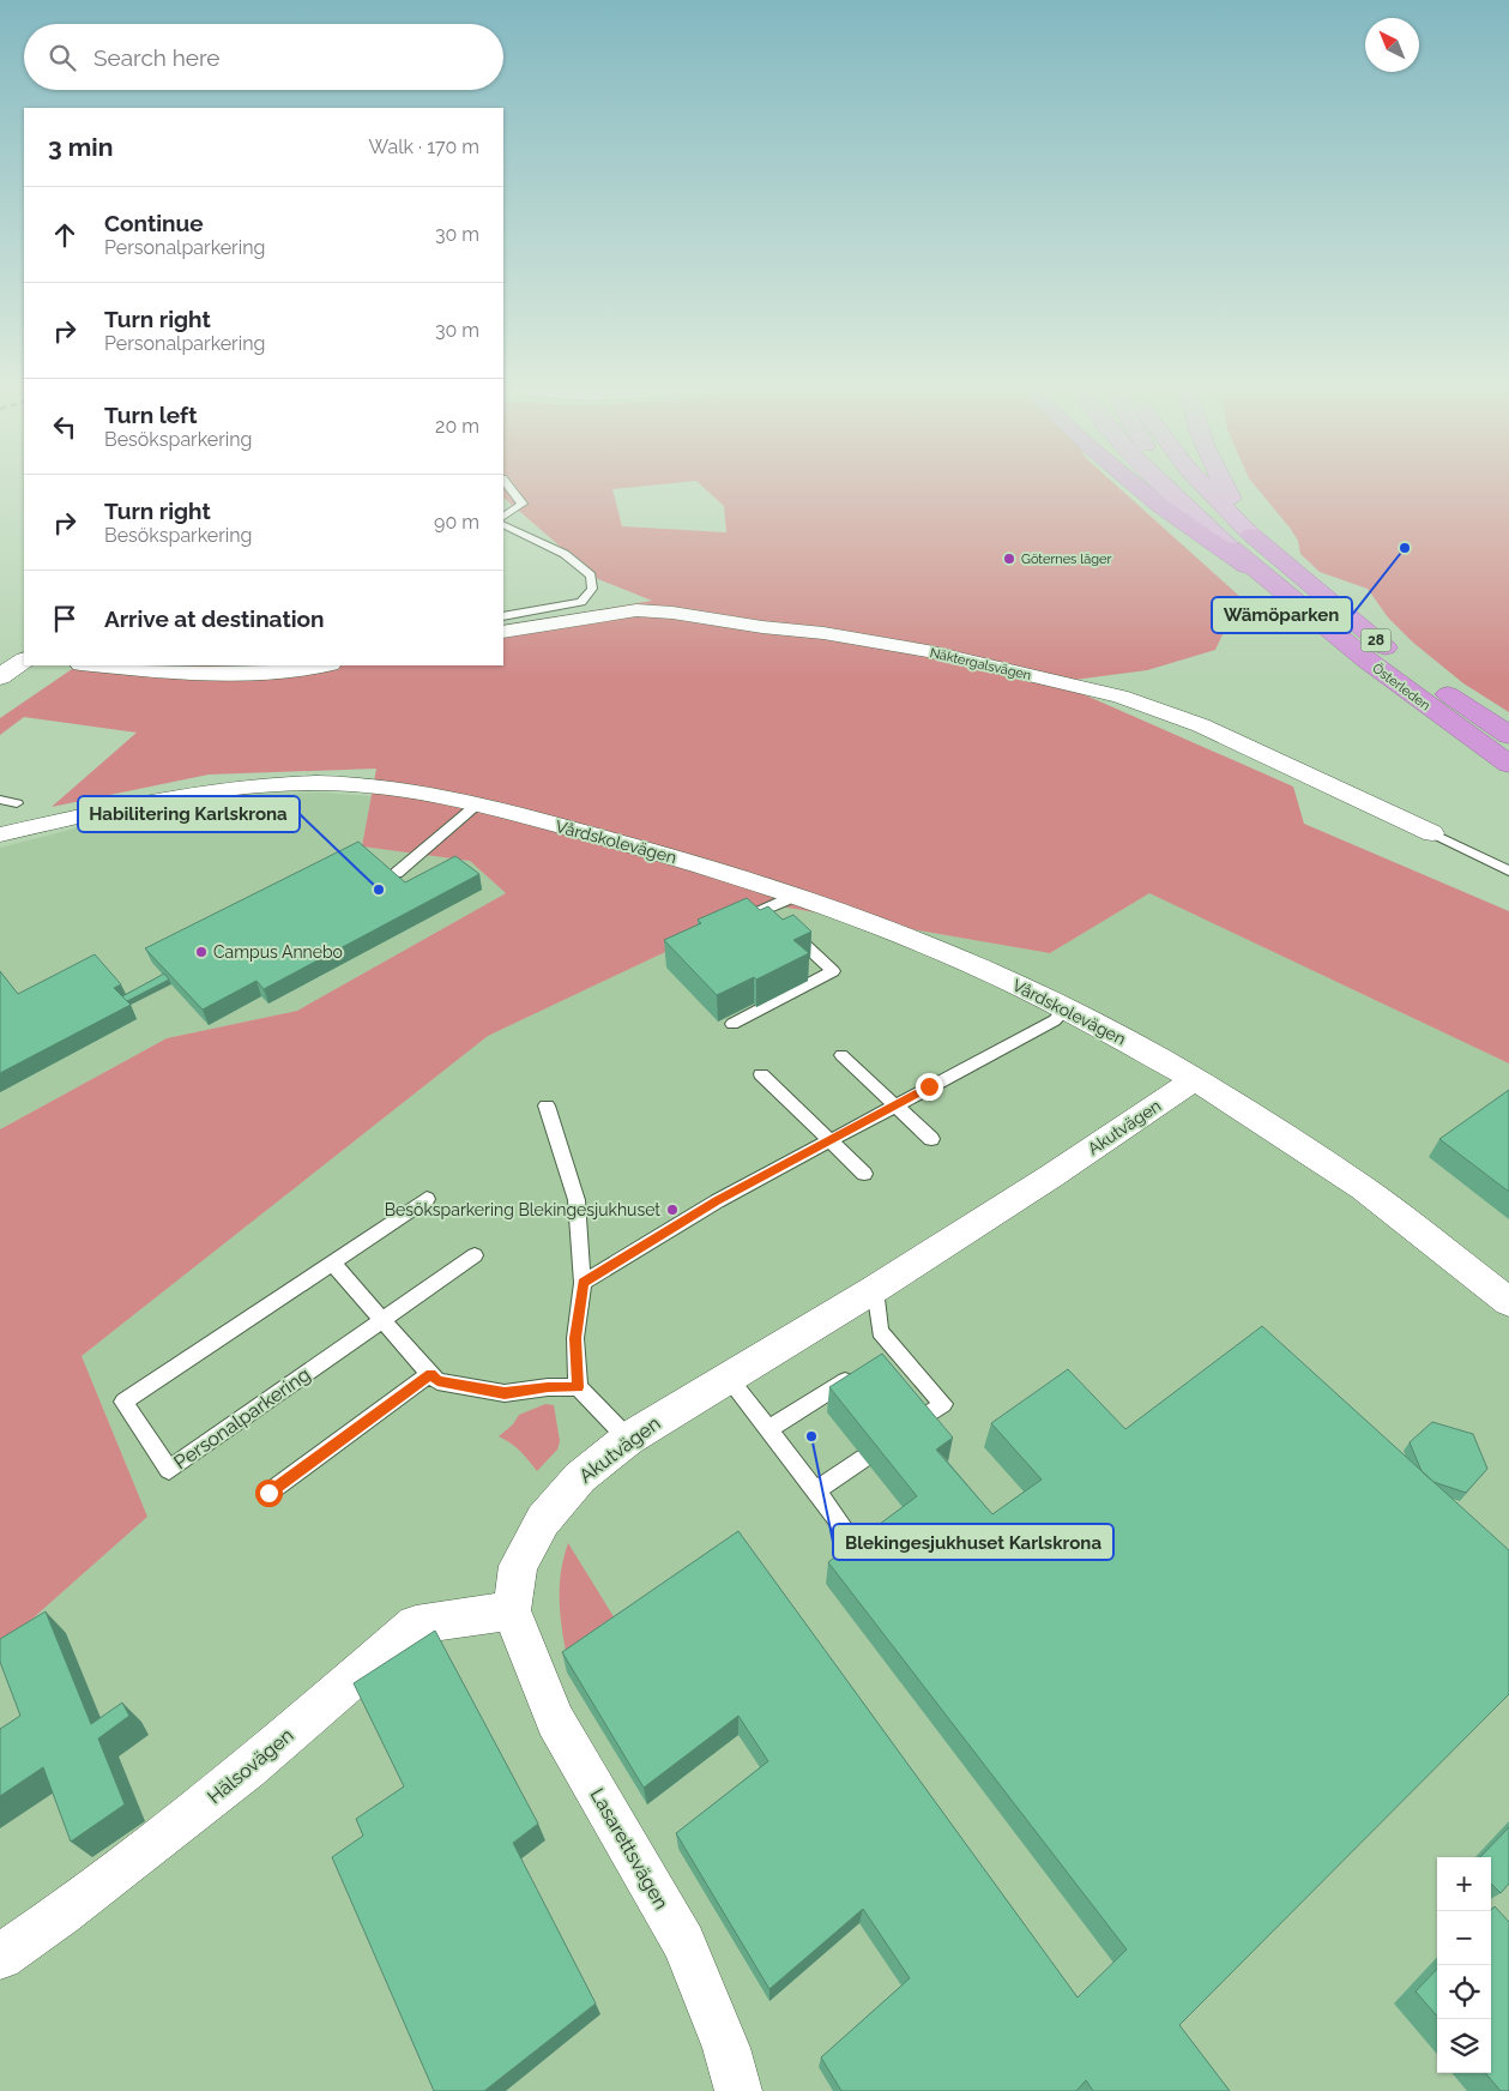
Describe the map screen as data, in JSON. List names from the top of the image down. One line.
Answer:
{"streets":{"highway":["28","Österleden"],"street":["Näktergalsvägen","Vårdskolevägen","Akutvägen","Hälsovägen","Lasarettsvägen"],"lane":["Personalparkering"]},"crossings":[["Vårdskolevägen","Akutvägen"],["Akutvägen","Hälsovägen"],["Akutvägen","Lasarettsvägen"],["Hälsovägen","Lasarettsvägen"]],"places":["Wämöparken","Göternes läger","Habilitering Karlskrona","Campus Annebo","Besöksparkering Blekingesjukhuset","Blekingesjukhuset Karlskrona"],"north":"top left","page":{"search":"Search here","heading":["3 min","Walk · 170 m"],"list":[["Continue","Personalparkering","30 m"],["Turn right","Personalparkering","30 m"],["Turn left","Besöksparkering","20 m"],["Turn right","Besöksparkering","90 m"],"Arrive at destination"],"map_buttons":["+","−"]}}
